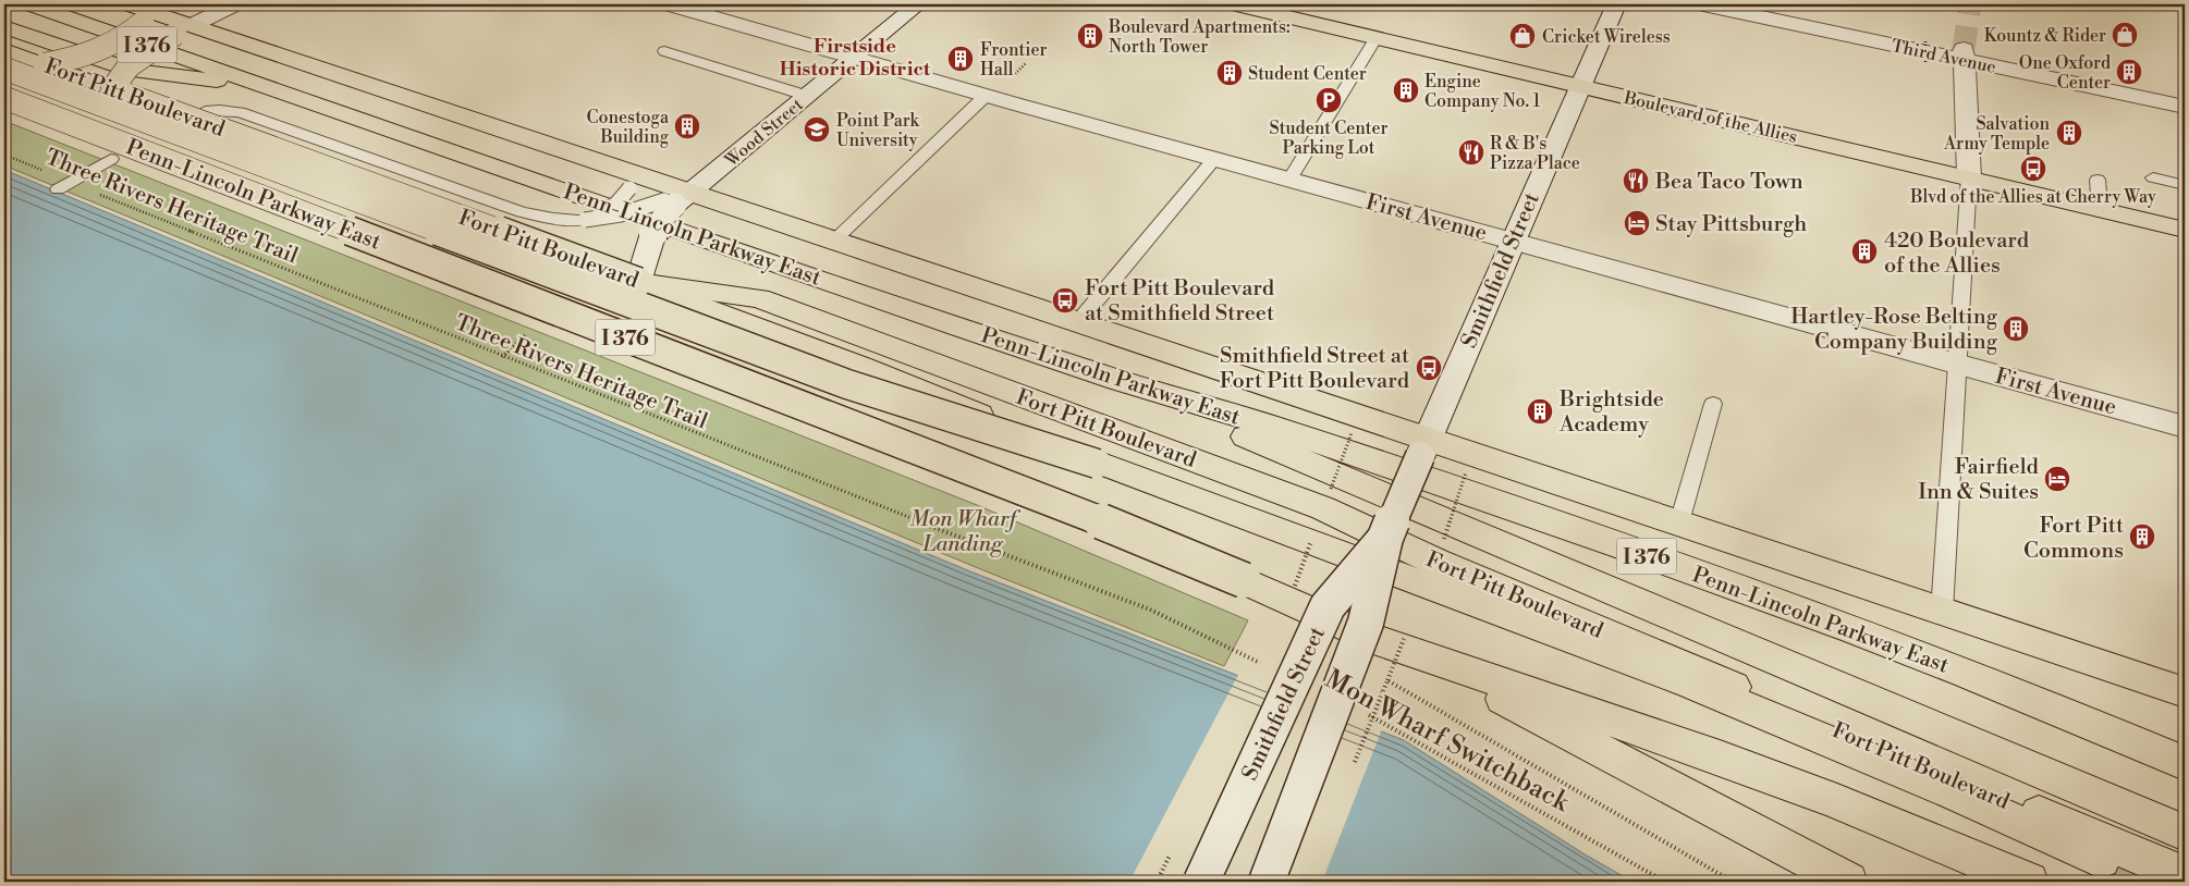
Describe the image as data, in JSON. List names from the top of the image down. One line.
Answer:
{"streets":{"main road":["I 376","Fort Pitt Boulevard","Boulevard of the Allies","Penn-Lincoln Parkway East"],"street":["Third Avenue","Wood Street","First Avenue","Smithfield Street"],"path":["Three Rivers Heritage Trail","Mon Wharf Switchback"]},"crossings":[["Fort Pitt Boulevard","Wood Street"],["Fort Pitt Boulevard","Smithfield Street"],["Boulevard of the Allies","Smithfield Street"],["Wood Street","First Avenue"],["First Avenue","Smithfield Street"]],"districts":["Firstside Historic District"],"parks":["Mon Wharf Landing"],"places":{"shop":["Kountz & Rider","Cricket Wireless"],"building":["Boulevard Apartments: North Tower","Frontier Hall","One Oxford Center","Student Center","Engine Company No. 1","Conestoga Building","Salvation Army Temple","420 Boulevard of the Allies","Hartley-Rose Belting Company Building","Brightside Academy","Fort Pitt Commons"],"parking":["Student Center Parking Lot"],"school or university":["Point Park University"],"restaurant":["R & B's Pizza Place","Bea Taco Town"],"bus stop":["Blvd of the Allies at Cherry Way","Fort Pitt Boulevard at Smithfield Street","Smithfield Street at Fort Pitt Boulevard"],"hotel":["Stay Pittsburgh","Fairfield Inn & Suites"]}}
